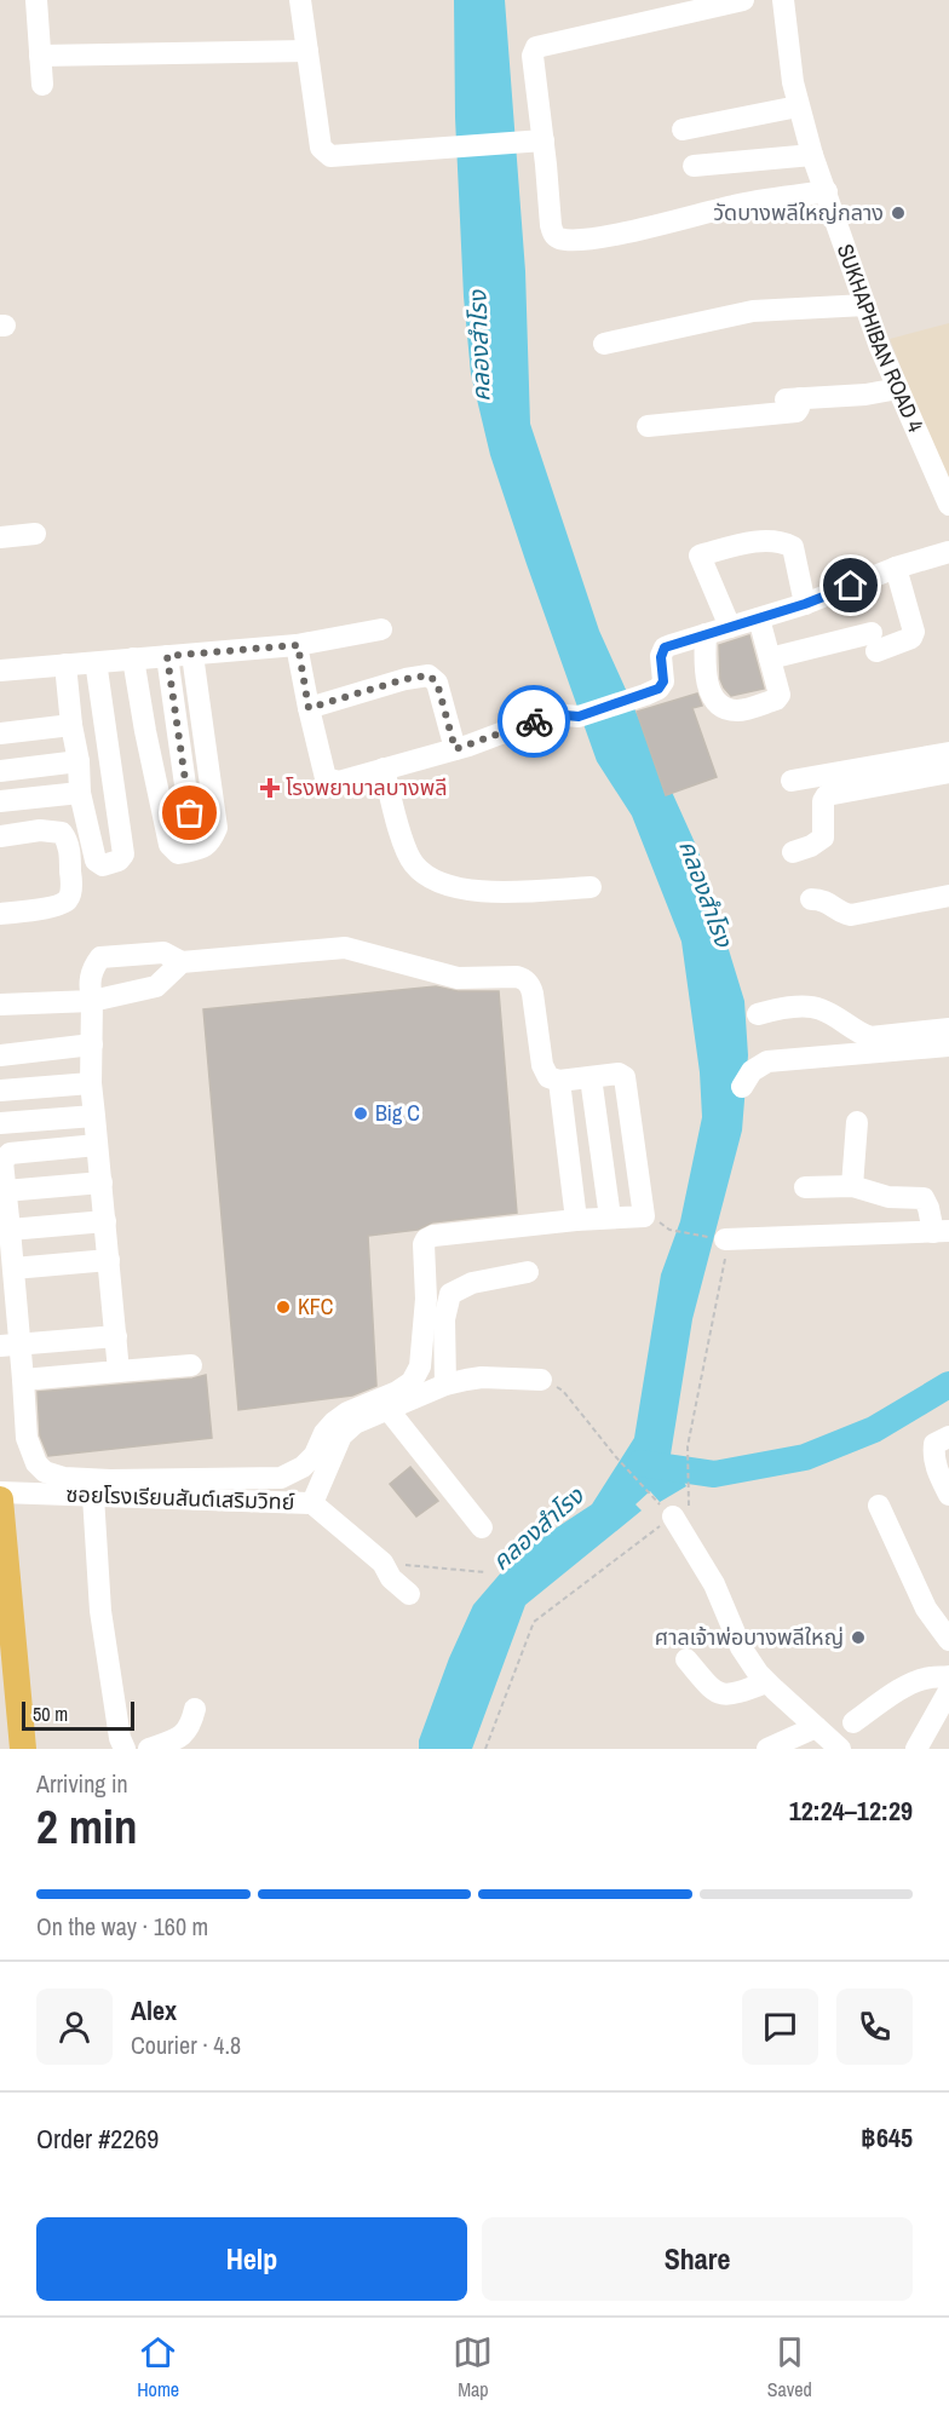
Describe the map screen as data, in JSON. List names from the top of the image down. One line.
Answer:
{"streets":{"street":["SUKHAPHIBAN ROAD 4","ซอยโรงเรียนสันต์เสริมวิทย์"]},"water":["คลองสำโรง"],"places":{"other":["วัดบางพลีใหญ่กลาง","Big C","KFC","ศาลเจ้าพ่อบางพลีใหญ่"],"health":["โรงพยาบาลบางพลี"]},"scale_bar":"50 m","page":{"scale":"50 m","heading":["2 min","Arriving in","12:24–12:29"],"panel":["Alex","Courier · 4.8","Order #2269","฿645"],"bar":"On the way · 160 m","buttons":["Help","Share"],"tabs":["Home","Map","Saved"]}}
